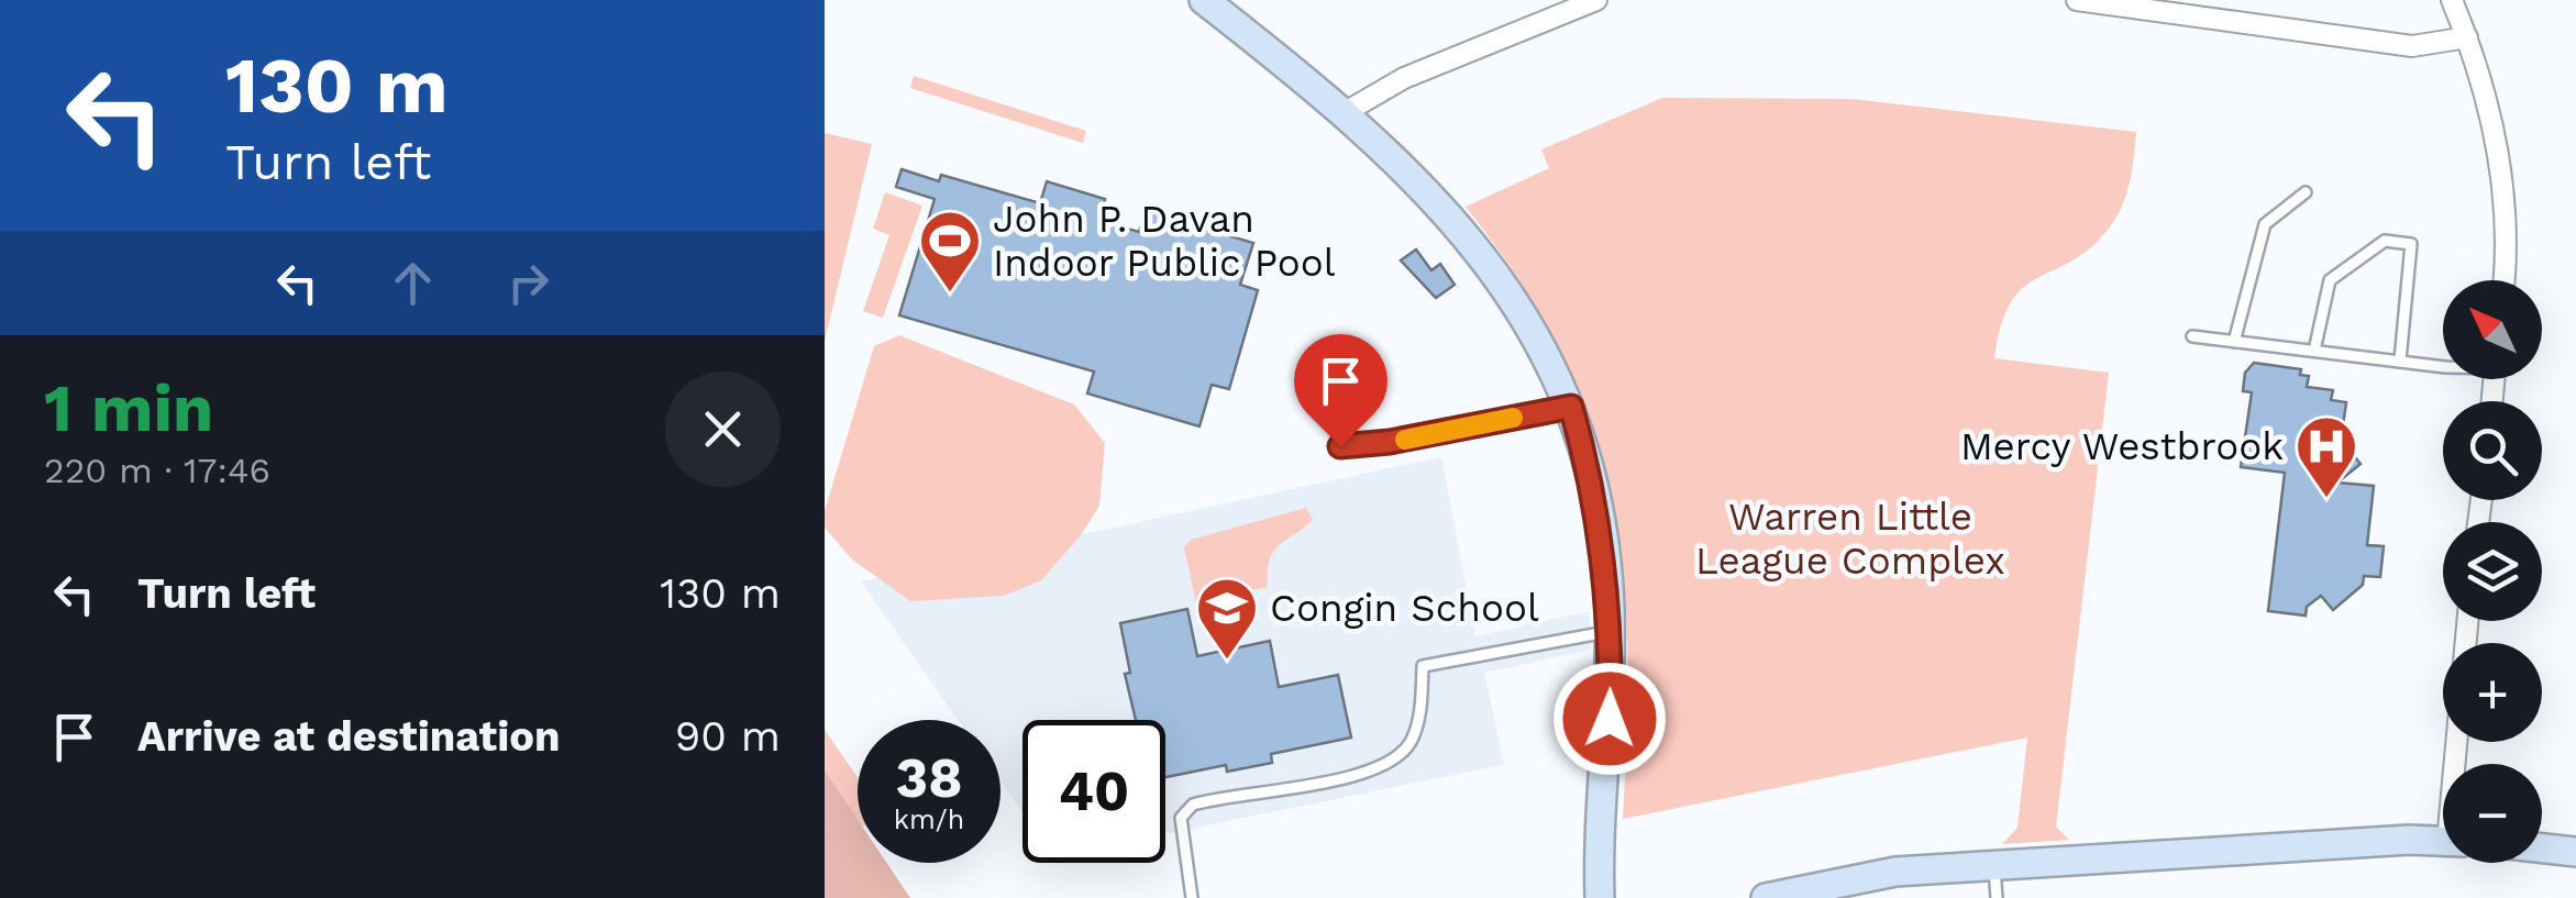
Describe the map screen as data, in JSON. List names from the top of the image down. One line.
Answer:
{"parks":["Warren Little League Complex"],"places":{"sports":["John P. Davan Indoor Public Pool"],"hospital":["Mercy Westbrook"],"school or university":["Congin School"]},"north":"top left","page":{"turn":["130 m","Turn left"],"map_buttons":["+","−"],"heading":["1 min","220 m · 17:46"],"list":[{"name":"Turn left","value":"130 m"},{"name":"Arrive at destination","value":"90 m"}],"speed":"38 km/h","limit":"40"}}
